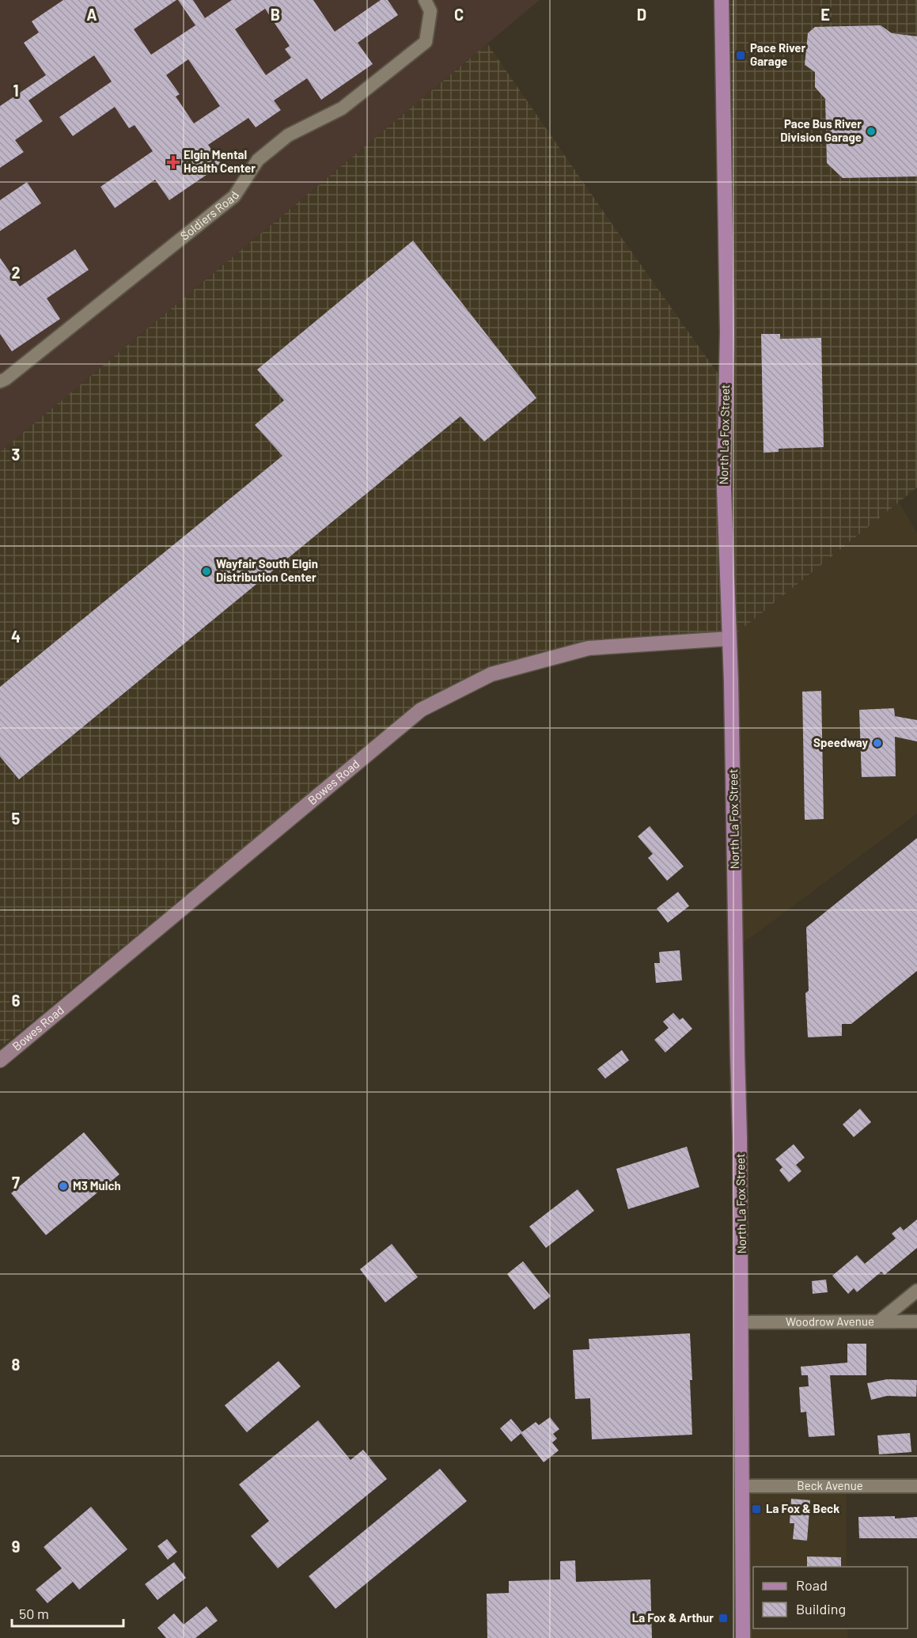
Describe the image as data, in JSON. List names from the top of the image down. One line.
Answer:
{"streets":{"main road":["North La Fox Street"],"street":["Soldiers Road","Bowes Road","Woodrow Avenue","Beck Avenue"]},"crossings":[["North La Fox Street","Bowes Road"],["North La Fox Street","Woodrow Avenue"],["North La Fox Street","Beck Avenue"]],"places":{"transit":["Pace River Garage","La Fox & Beck","La Fox & Arthur"],"other":["Pace Bus River Division Garage","Wayfair South Elgin Distribution Center","Speedway","M3 Mulch"],"health":["Elgin Mental Health Center"]},"legend":["Road","Building"],"scale_bar":"50 m","grid":{"columns":["A","B","C","D","E"],"rows":["1","2","3","4","5","6","7","8","9"]}}
